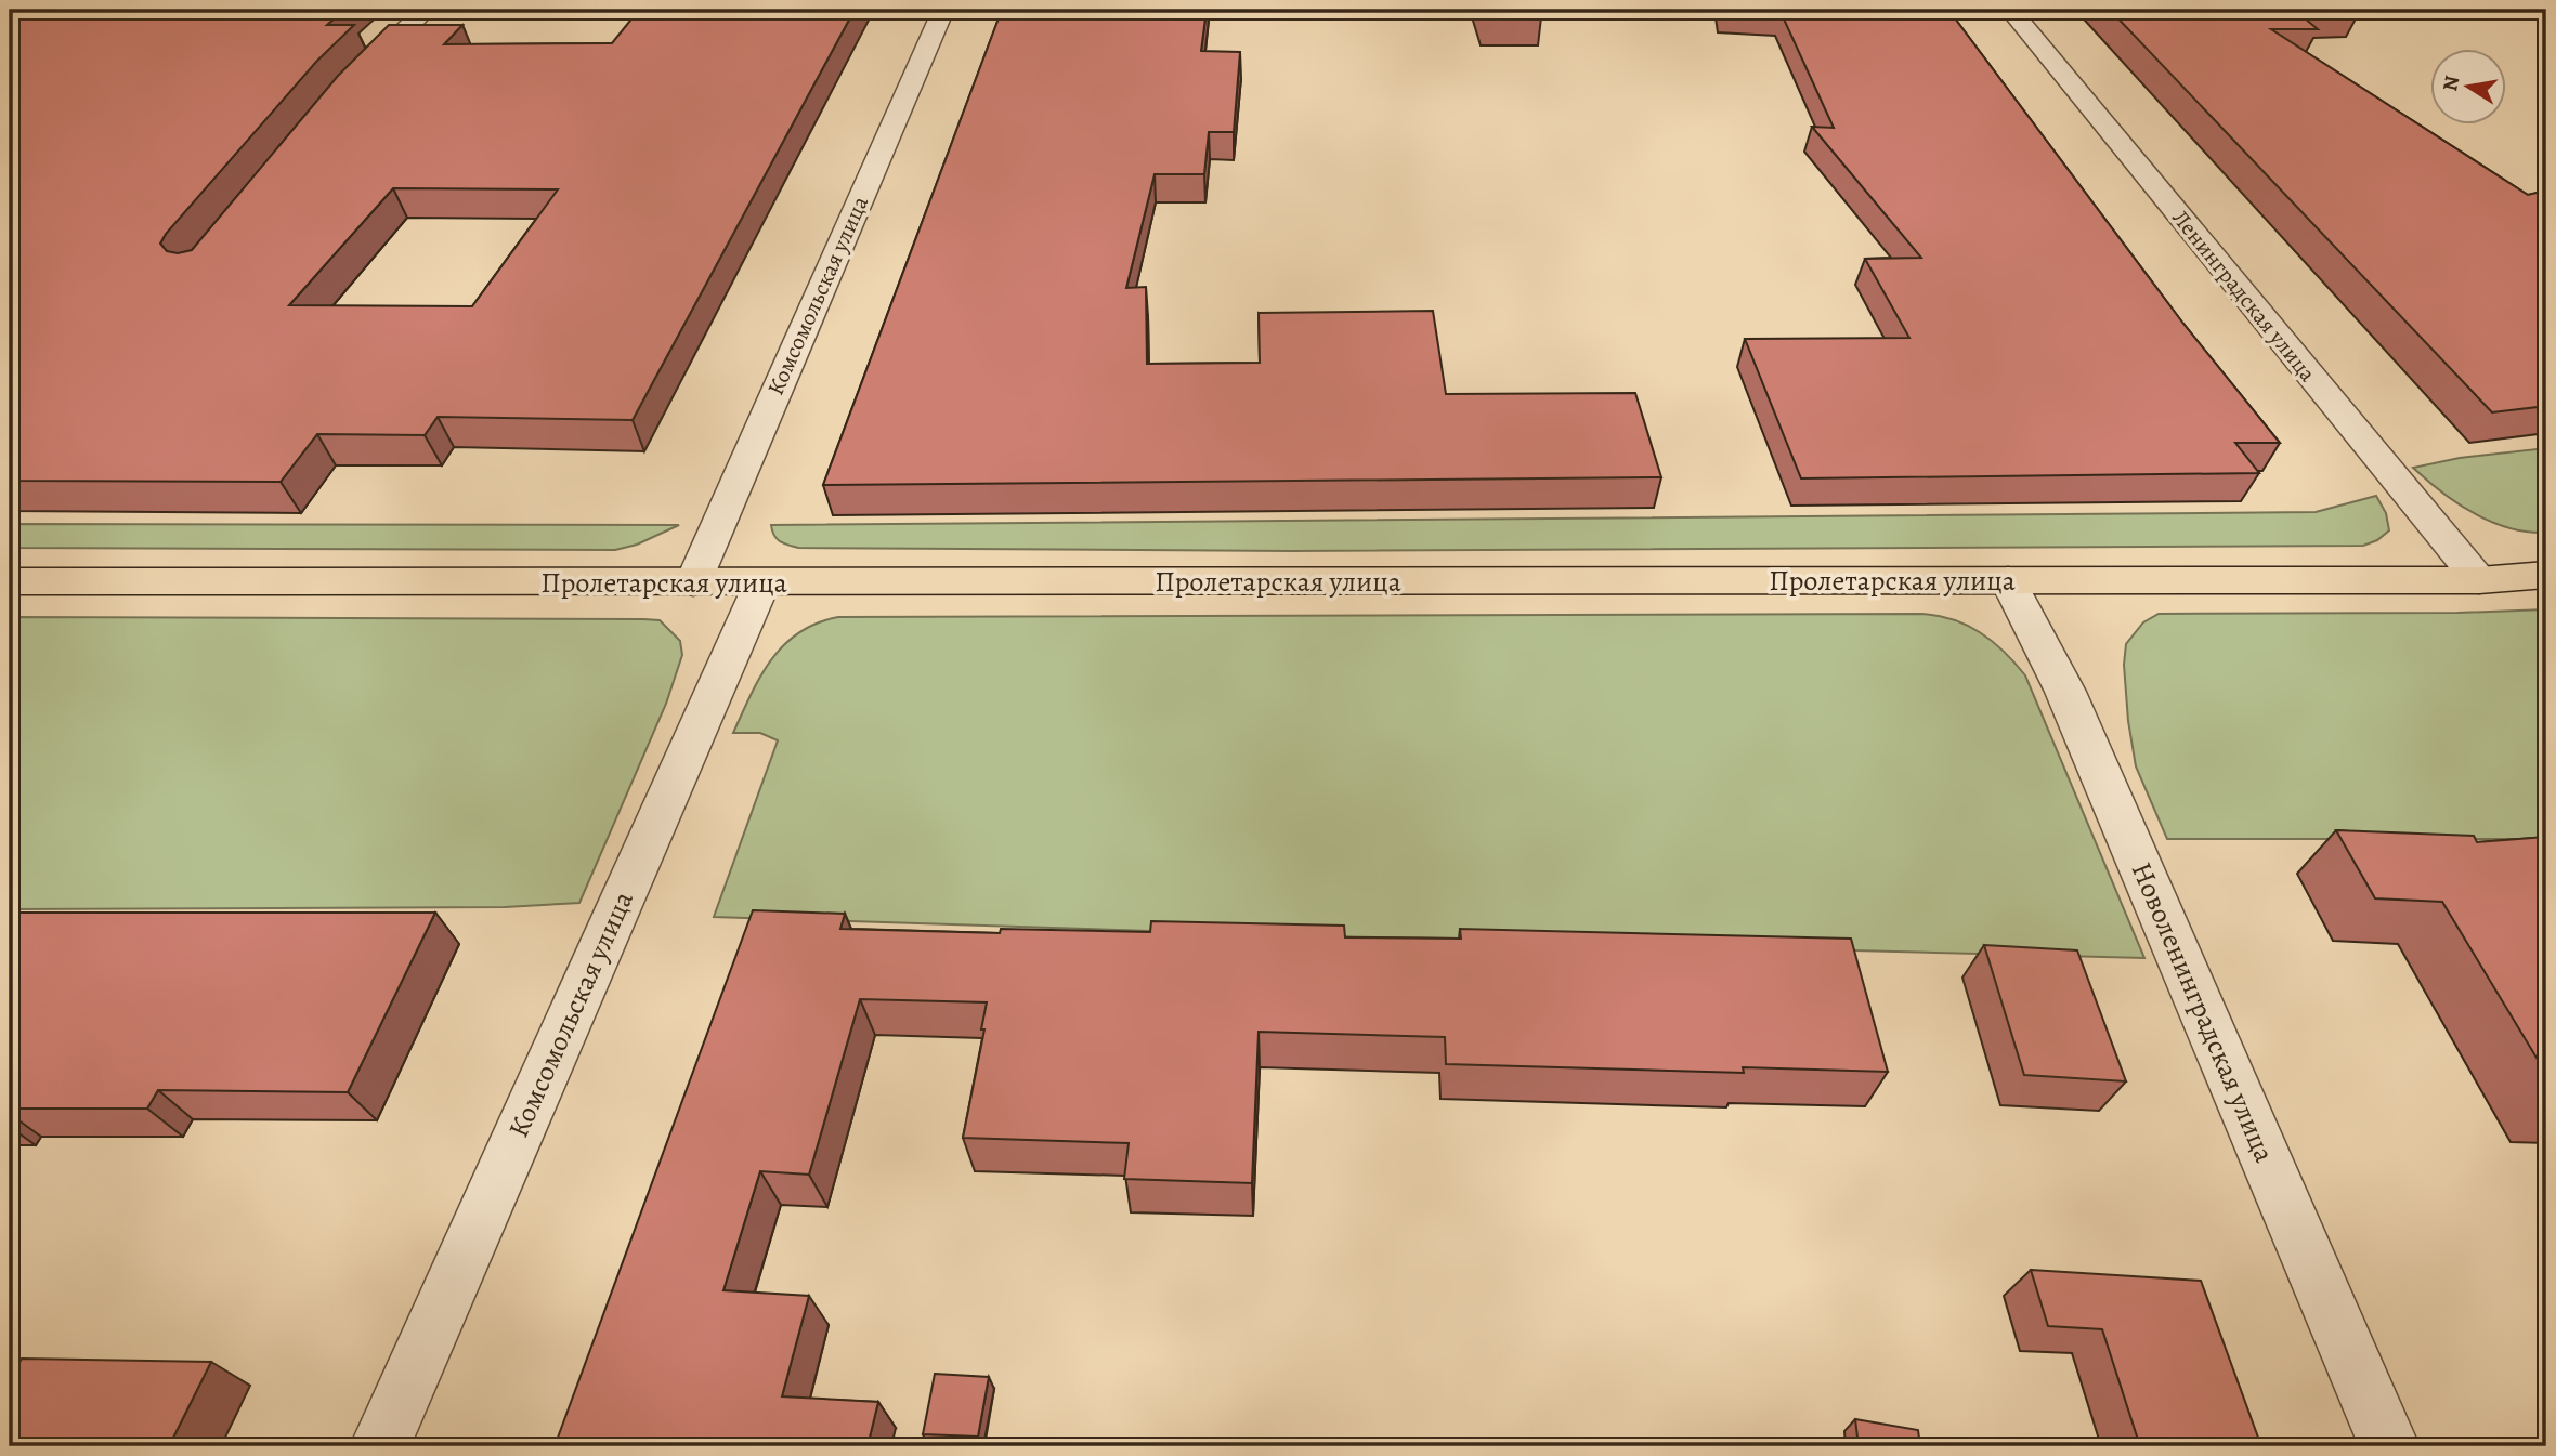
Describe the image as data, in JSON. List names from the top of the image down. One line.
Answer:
{"streets":{"main road":["Пролетарская улица"],"street":["Комсомольская улица","Ленинградская улица","Новоленинградская улица"]},"crossings":[["Комсомольская улица","Пролетарская улица"],["Ленинградская улица","Пролетарская улица"],["Пролетарская улица","Новоленинградская улица"]],"north":"left"}
